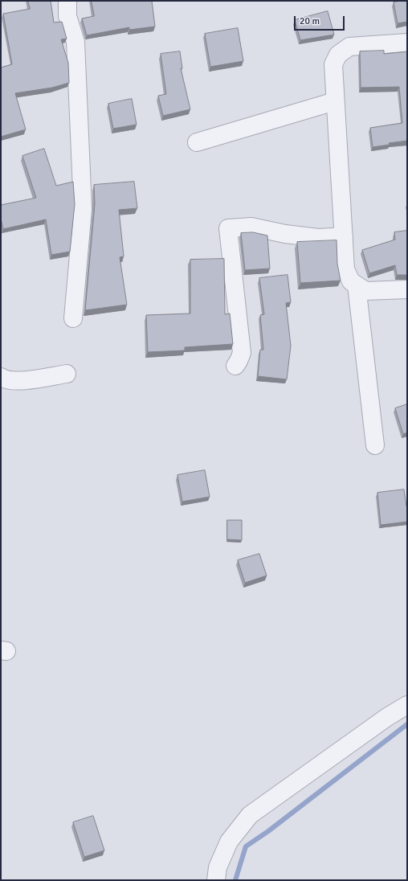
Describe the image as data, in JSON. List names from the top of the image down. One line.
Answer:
{"scale_bar":"20 m"}
